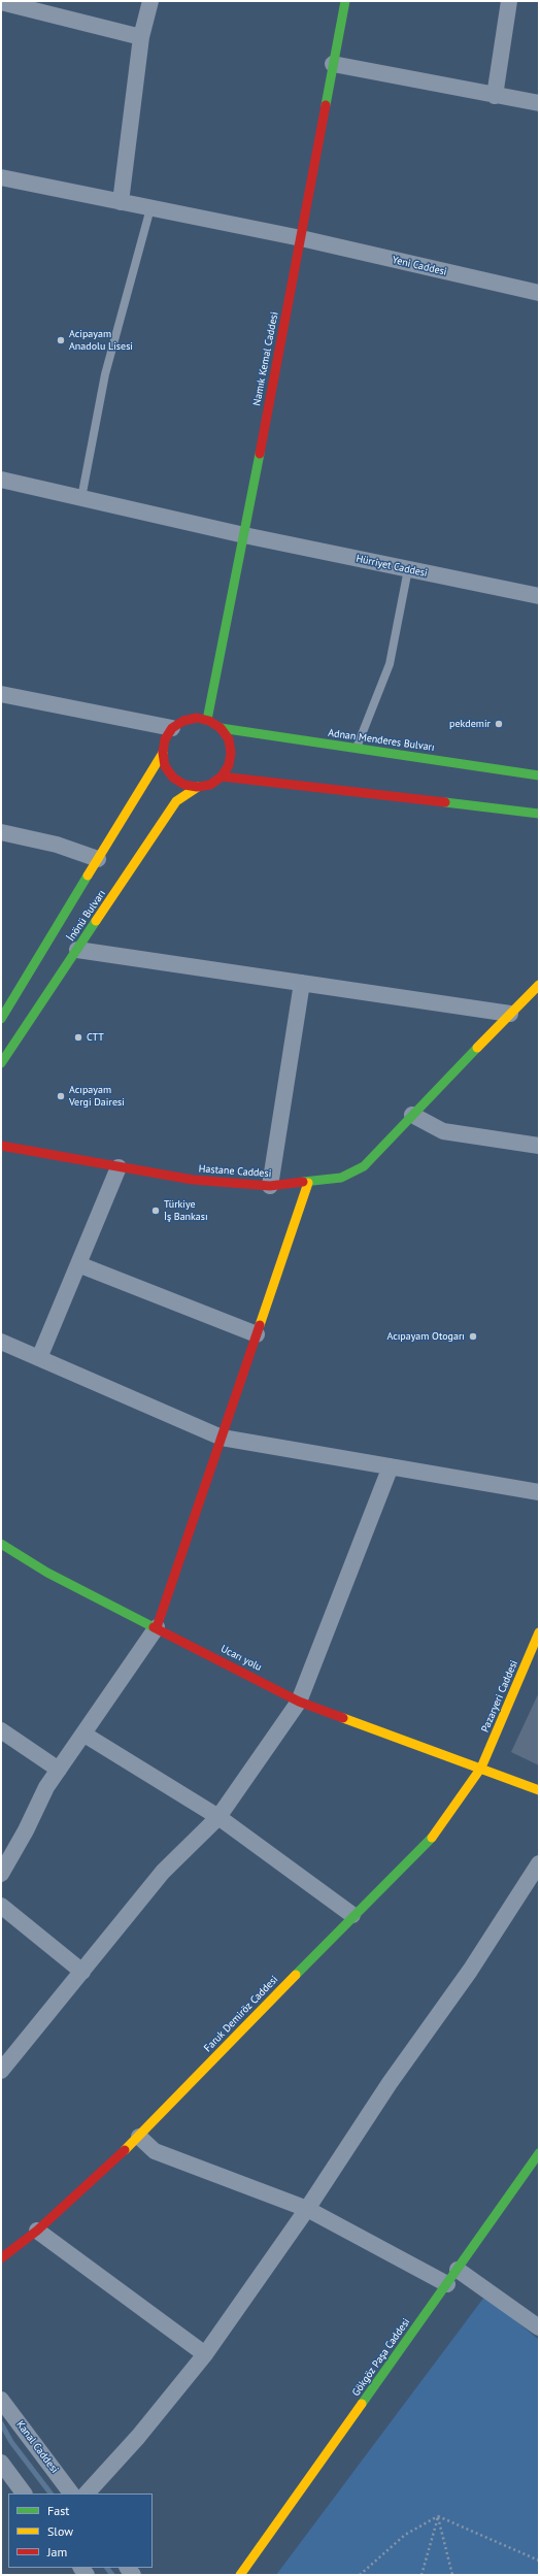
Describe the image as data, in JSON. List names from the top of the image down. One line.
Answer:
{"streets":{"street":["Yeni Caddesi","Namık Kemal Caddesi","Hürriyet Caddesi","Adnan Menderes Bulvarı","İnönü Bulvarı","Hastane Caddesi","Ucarı yolu","Pazaryeri Caddesi","Faruk Demiröz Caddesi","Gökgöz Paşa Caddesi","Kanal Caddesi"]},"crossings":[["Yeni Caddesi","Namık Kemal Caddesi"],["Namık Kemal Caddesi","Hürriyet Caddesi"],["Namık Kemal Caddesi","Adnan Menderes Bulvarı"],["Namık Kemal Caddesi","İnönü Bulvarı"],["Adnan Menderes Bulvarı","İnönü Bulvarı"],["Ucarı yolu","Pazaryeri Caddesi"],["Ucarı yolu","Faruk Demiröz Caddesi"],["Pazaryeri Caddesi","Faruk Demiröz Caddesi"]],"places":["Acipayam Anadolu Lisesi","pekdemir","CTT","Acıpayam Vergi Dairesi","Türkiye İş Bankası","Acıpayam Otogarı"],"legend":["Fast","Slow","Jam"]}
